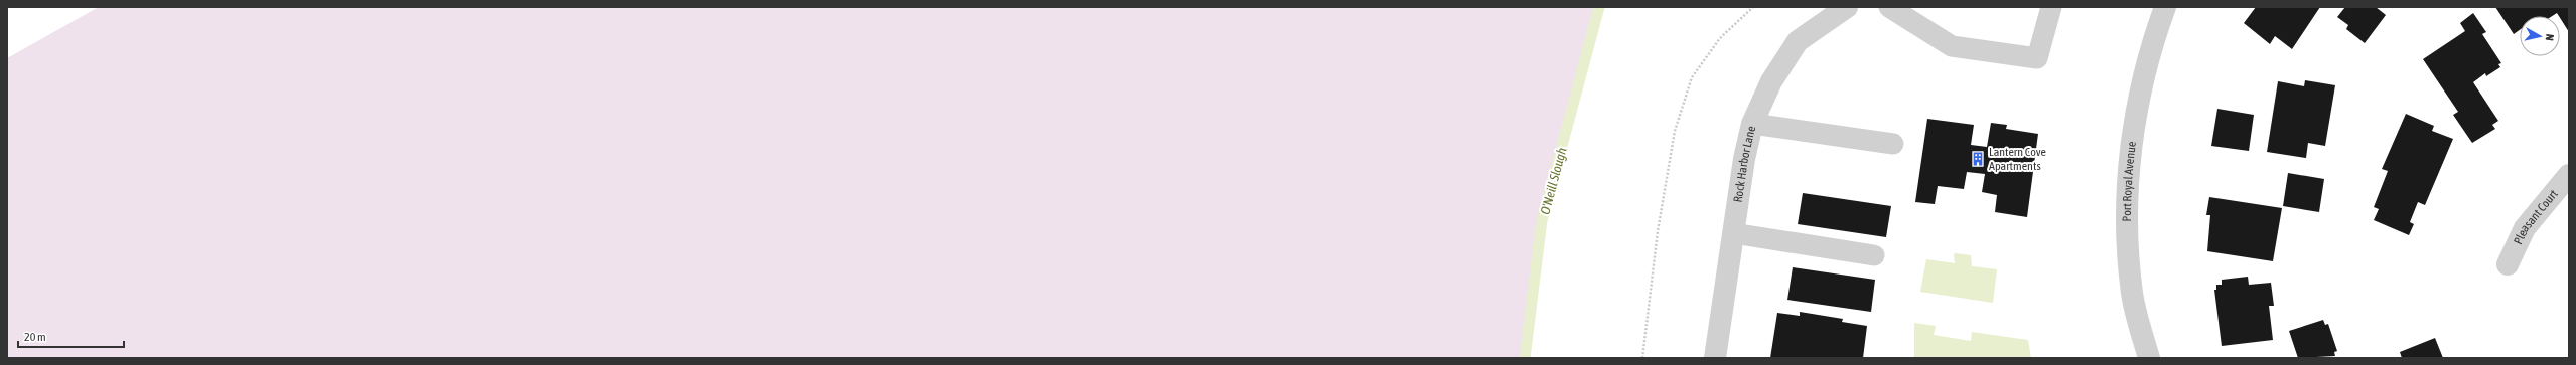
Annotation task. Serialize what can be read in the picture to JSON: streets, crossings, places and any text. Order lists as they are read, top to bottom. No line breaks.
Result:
{"streets":{"street":["Rock Harbor Lane","Port Royal Avenue","Pleasant Court"]},"water":["O'Neill Slough"],"places":{"building":["Lantern Cove Apartments"]},"scale_bar":"20 m","north":"right"}
